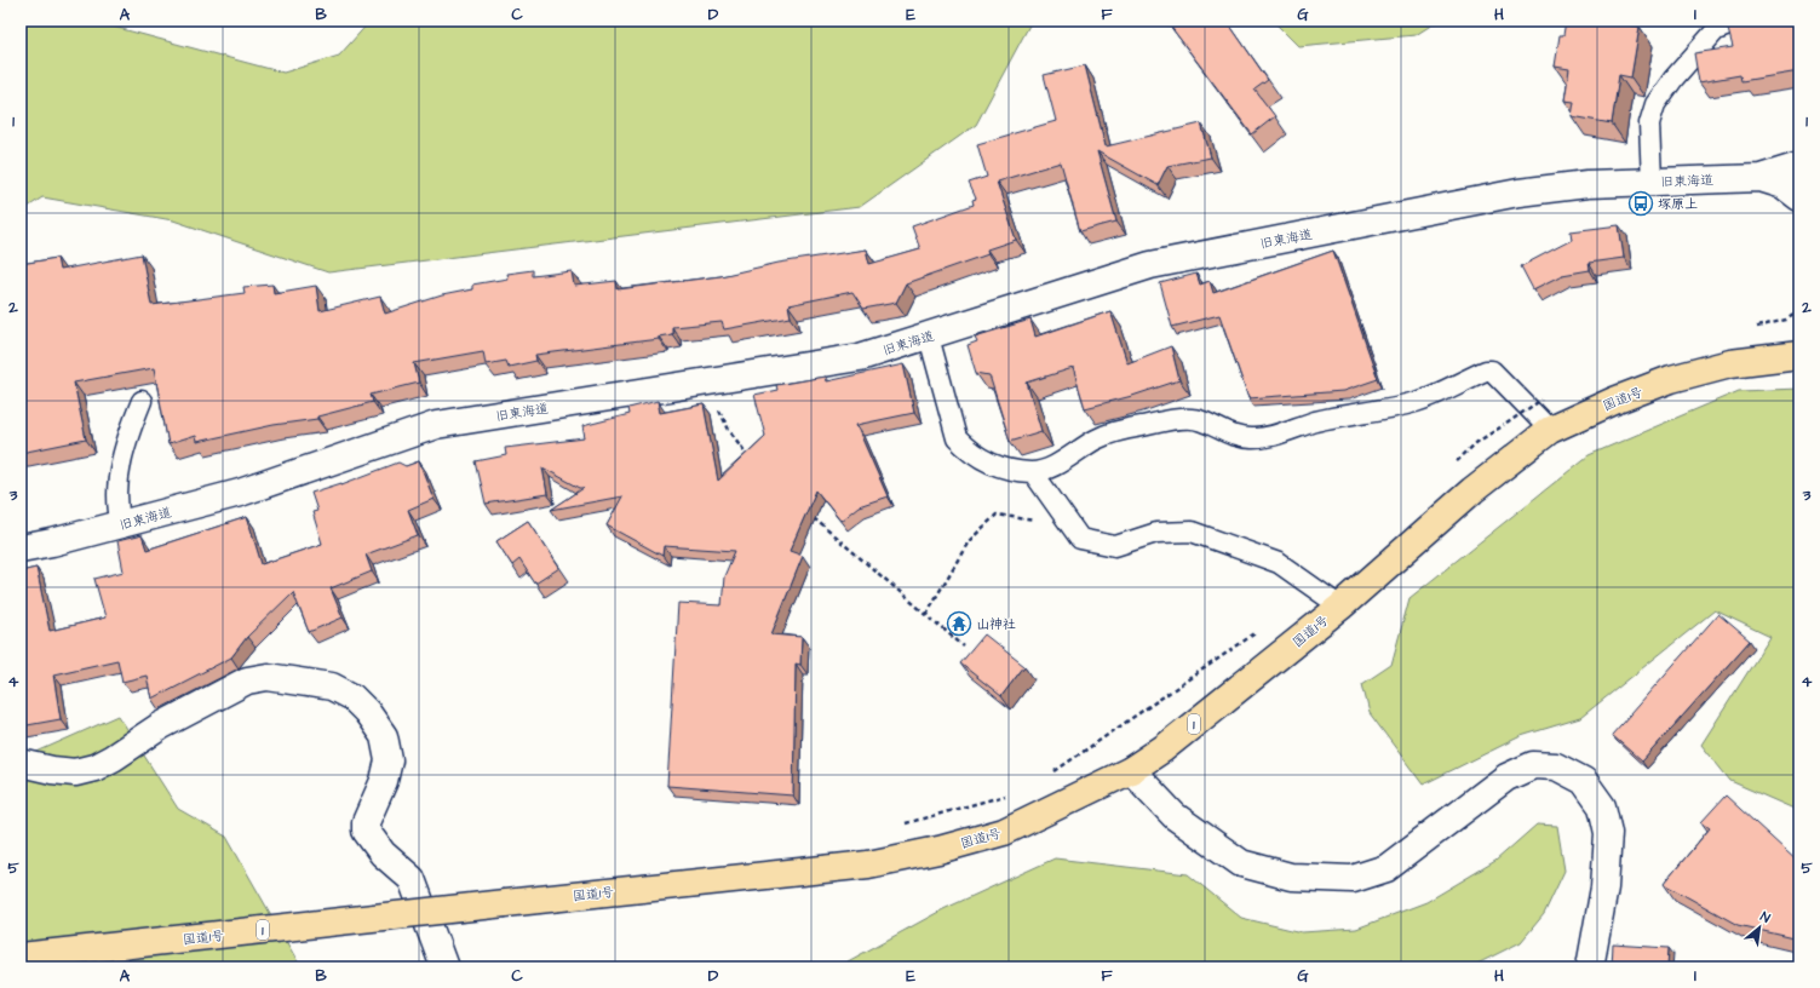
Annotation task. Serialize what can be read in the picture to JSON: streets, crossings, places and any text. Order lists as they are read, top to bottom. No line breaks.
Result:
{"streets":{"highway":["国道1号","1"],"street":["旧東海道"]},"places":{"bus stop":["塚原上"],"temple":["山神社"]},"north":"top right","grid":{"columns":["A","B","C","D","E","F","G","H","I"],"rows":["1","2","3","4","5"]}}
